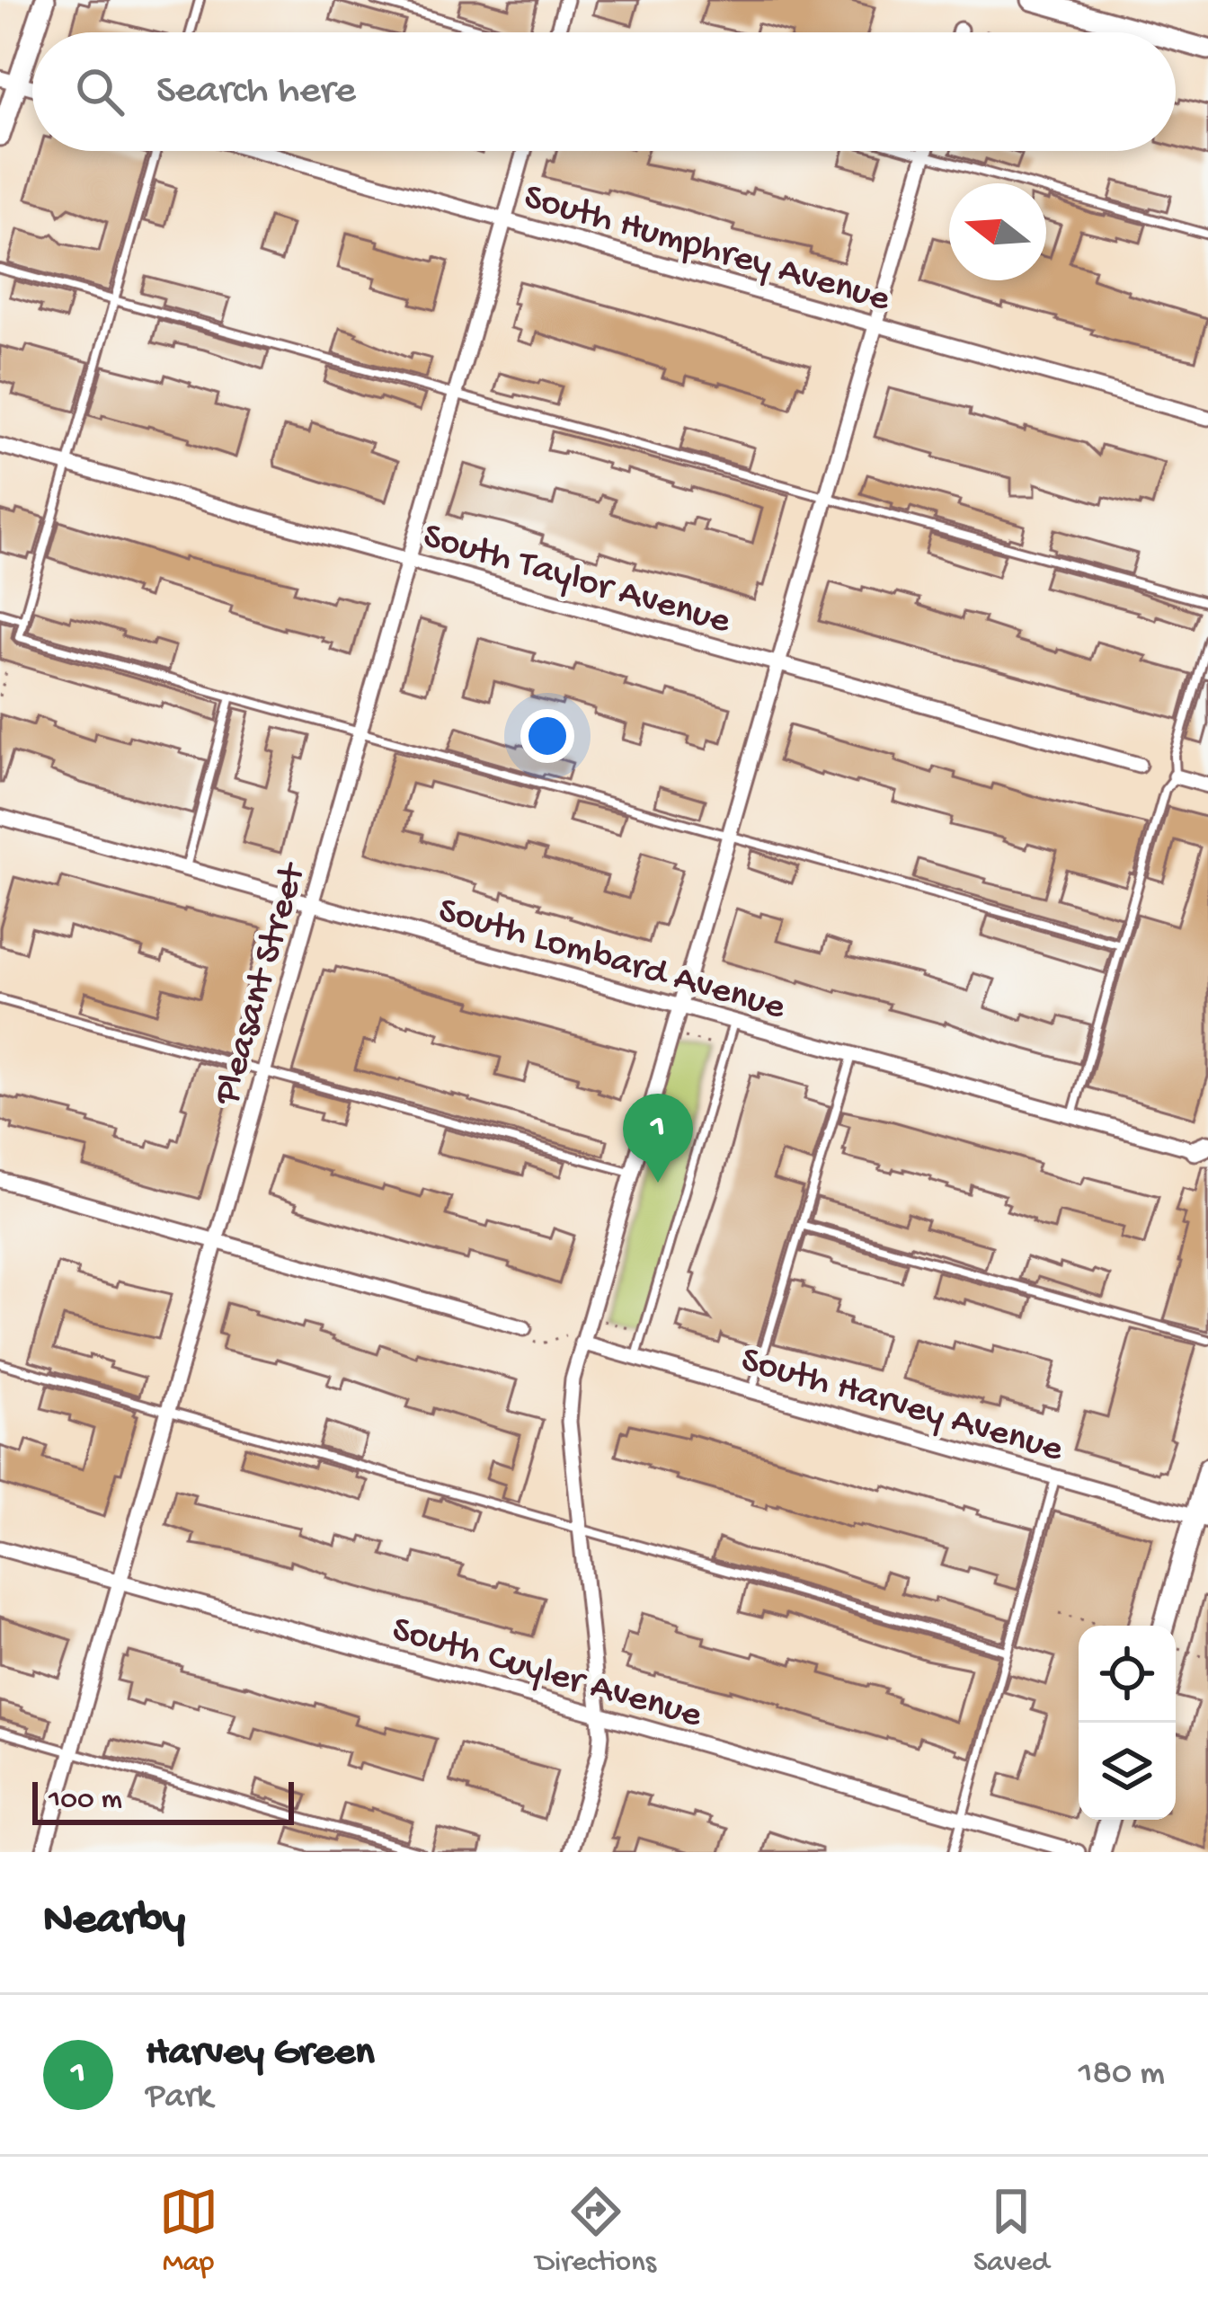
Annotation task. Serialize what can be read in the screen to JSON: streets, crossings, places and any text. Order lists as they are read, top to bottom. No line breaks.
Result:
{"streets":{"street":["South Humphrey Avenue","South Taylor Avenue","South Lombard Avenue","Pleasant Street","South Harvey Avenue","South Cuyler Avenue"]},"crossings":[["South Humphrey Avenue","Pleasant Street"],["South Taylor Avenue","Pleasant Street"],["South Lombard Avenue","Pleasant Street"],["Pleasant Street","South Cuyler Avenue"]],"scale_bar":"100 m","north":"left","page":{"search":"Search here","pins":"1","scale":"100 m","heading":"Nearby","list":[{"mark":"1","name":"Harvey Green","note":"Park","value":"180 m"}],"nav":["Map","Directions","Saved"]}}
